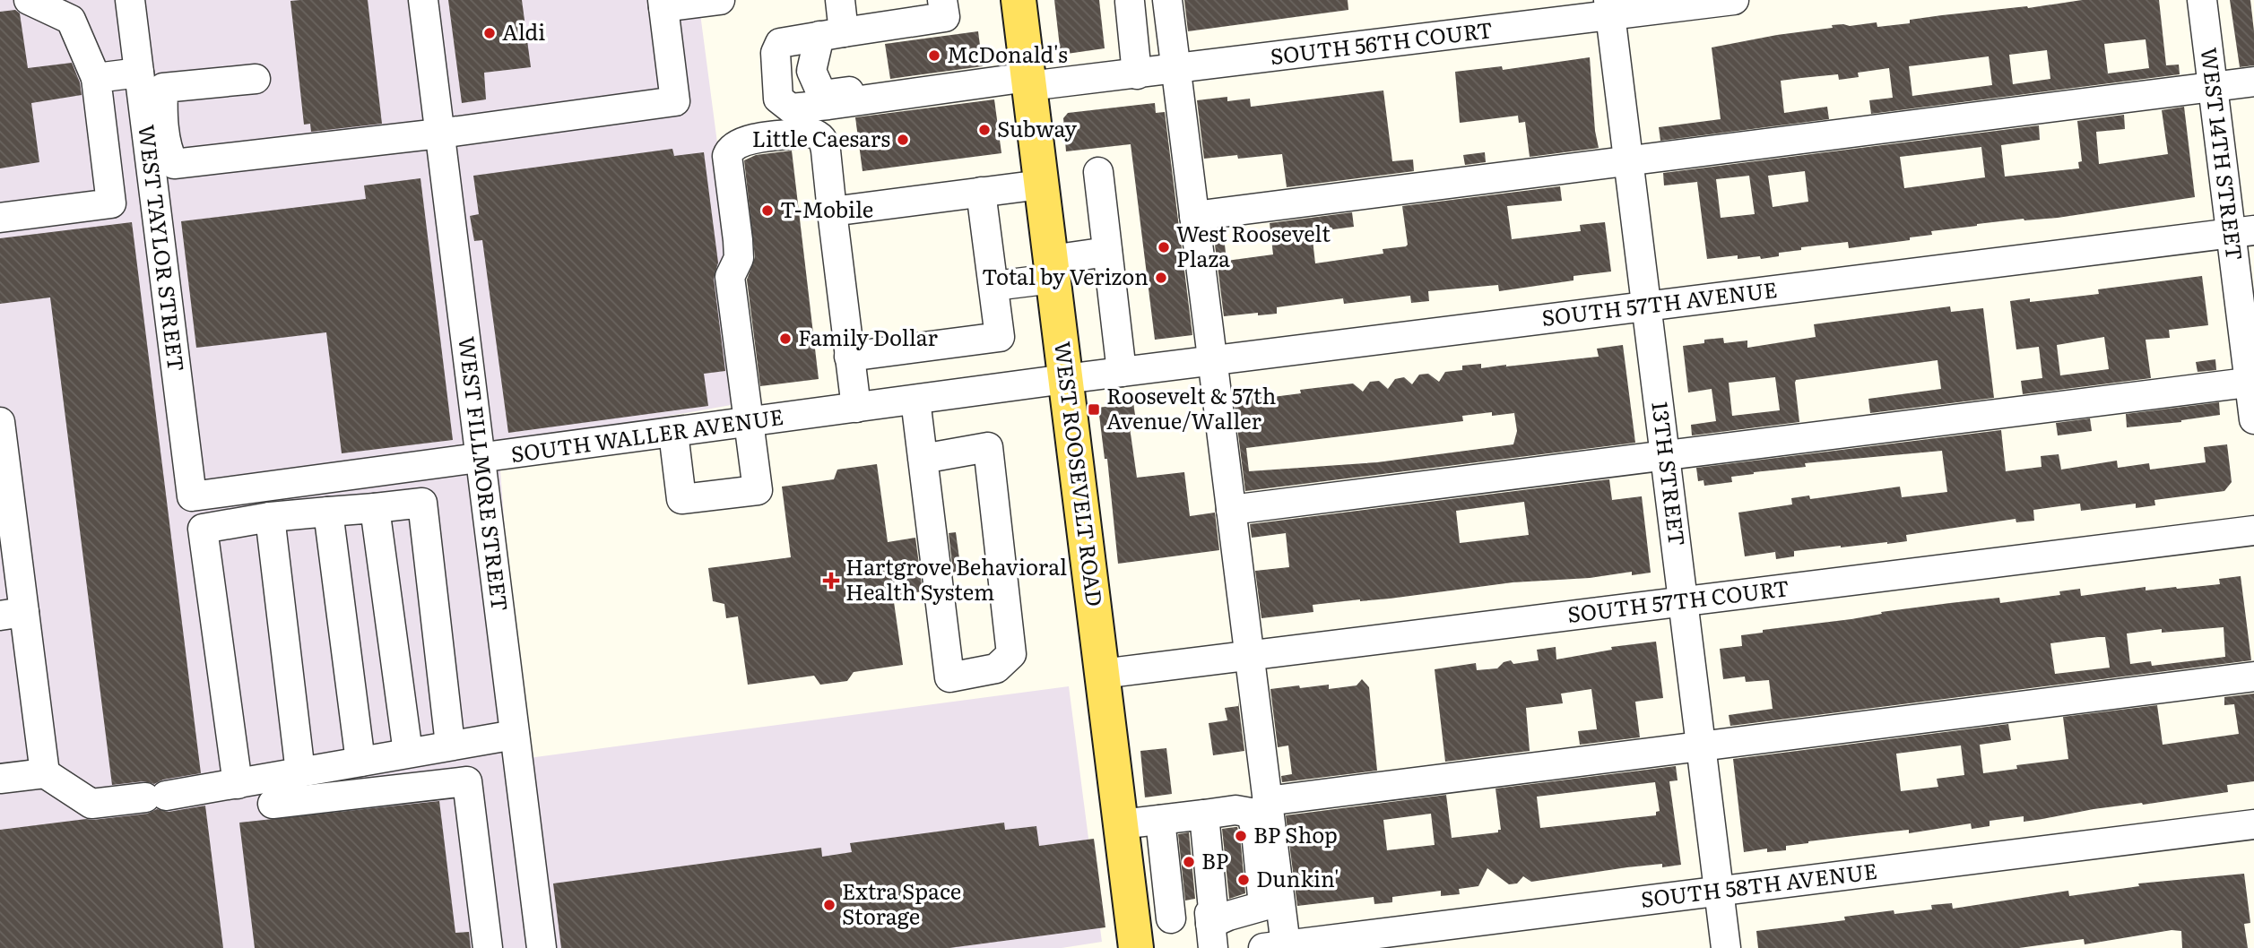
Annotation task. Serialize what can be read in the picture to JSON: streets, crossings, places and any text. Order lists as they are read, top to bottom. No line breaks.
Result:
{"streets":{"main road":["WEST ROOSEVELT ROAD"],"street":["SOUTH 56TH COURT","WEST 14TH STREET","WEST TAYLOR STREET","SOUTH 57TH AVENUE","SOUTH WALLER AVENUE","WEST FILLMORE STREET","13TH STREET","SOUTH 57TH COURT","SOUTH 58TH AVENUE"]},"crossings":[["SOUTH 56TH COURT","WEST ROOSEVELT ROAD"],["SOUTH 56TH COURT","13TH STREET"],["WEST 14TH STREET","SOUTH 57TH AVENUE"],["WEST TAYLOR STREET","SOUTH WALLER AVENUE"],["SOUTH 57TH AVENUE","SOUTH WALLER AVENUE"],["SOUTH 57TH AVENUE","WEST ROOSEVELT ROAD"],["SOUTH 57TH AVENUE","13TH STREET"],["SOUTH WALLER AVENUE","WEST FILLMORE STREET"],["SOUTH WALLER AVENUE","WEST ROOSEVELT ROAD"],["WEST ROOSEVELT ROAD","SOUTH 57TH COURT"],["13TH STREET","SOUTH 57TH COURT"],["13TH STREET","SOUTH 58TH AVENUE"]],"places":{"other":["Aldi","McDonald's","Subway","Little Caesars","T-Mobile","West Roosevelt Plaza","Total by Verizon","Family Dollar","BP Shop","BP","Dunkin'","Extra Space Storage"],"transit":["Roosevelt & 57th Avenue/Waller"],"health":["Hartgrove Behavioral Health System"]}}
